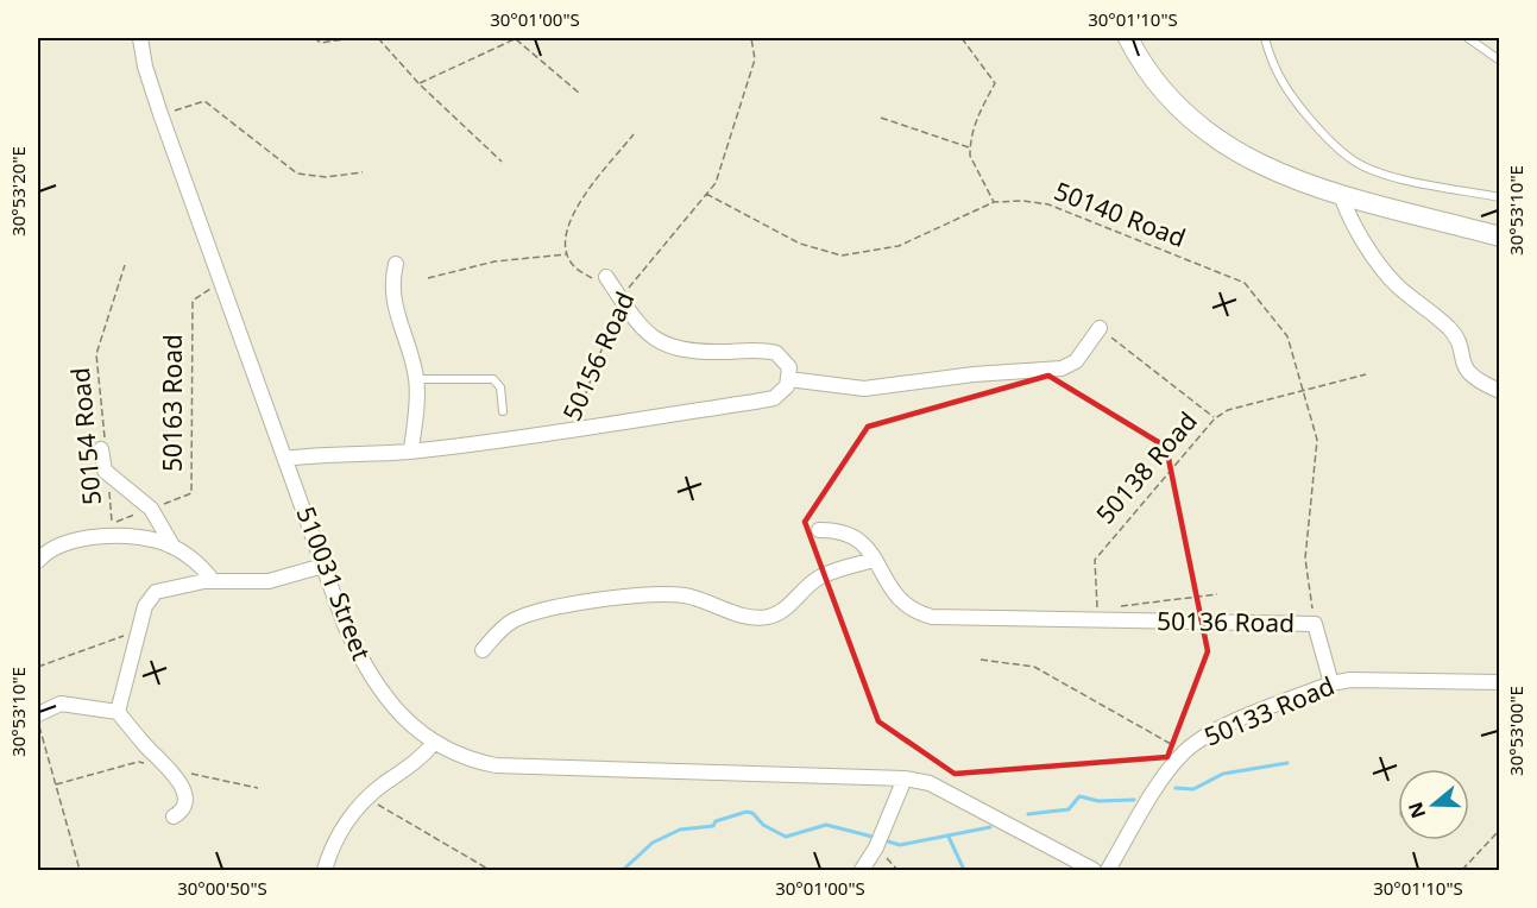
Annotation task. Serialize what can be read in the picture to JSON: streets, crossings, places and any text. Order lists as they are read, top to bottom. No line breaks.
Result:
{"streets":{"street":["50156 Road","510031 Street","50136 Road","50133 Road"],"path":["50140 Road","50163 Road","50154 Road","50138 Road"]},"crossings":[["50140 Road","50156 Road"],["50140 Road","50138 Road"],["50140 Road","50136 Road"],["50156 Road","510031 Street"],["50163 Road","50154 Road"],["50163 Road","510031 Street"],["50138 Road","50136 Road"],["50136 Road","50133 Road"]],"north":"left","coordinates":["30°01'00\"S","30°01'10\"S","30°53'20\"E","30°53'10\"E","30°53'00\"E","30°00'50\"S"]}
